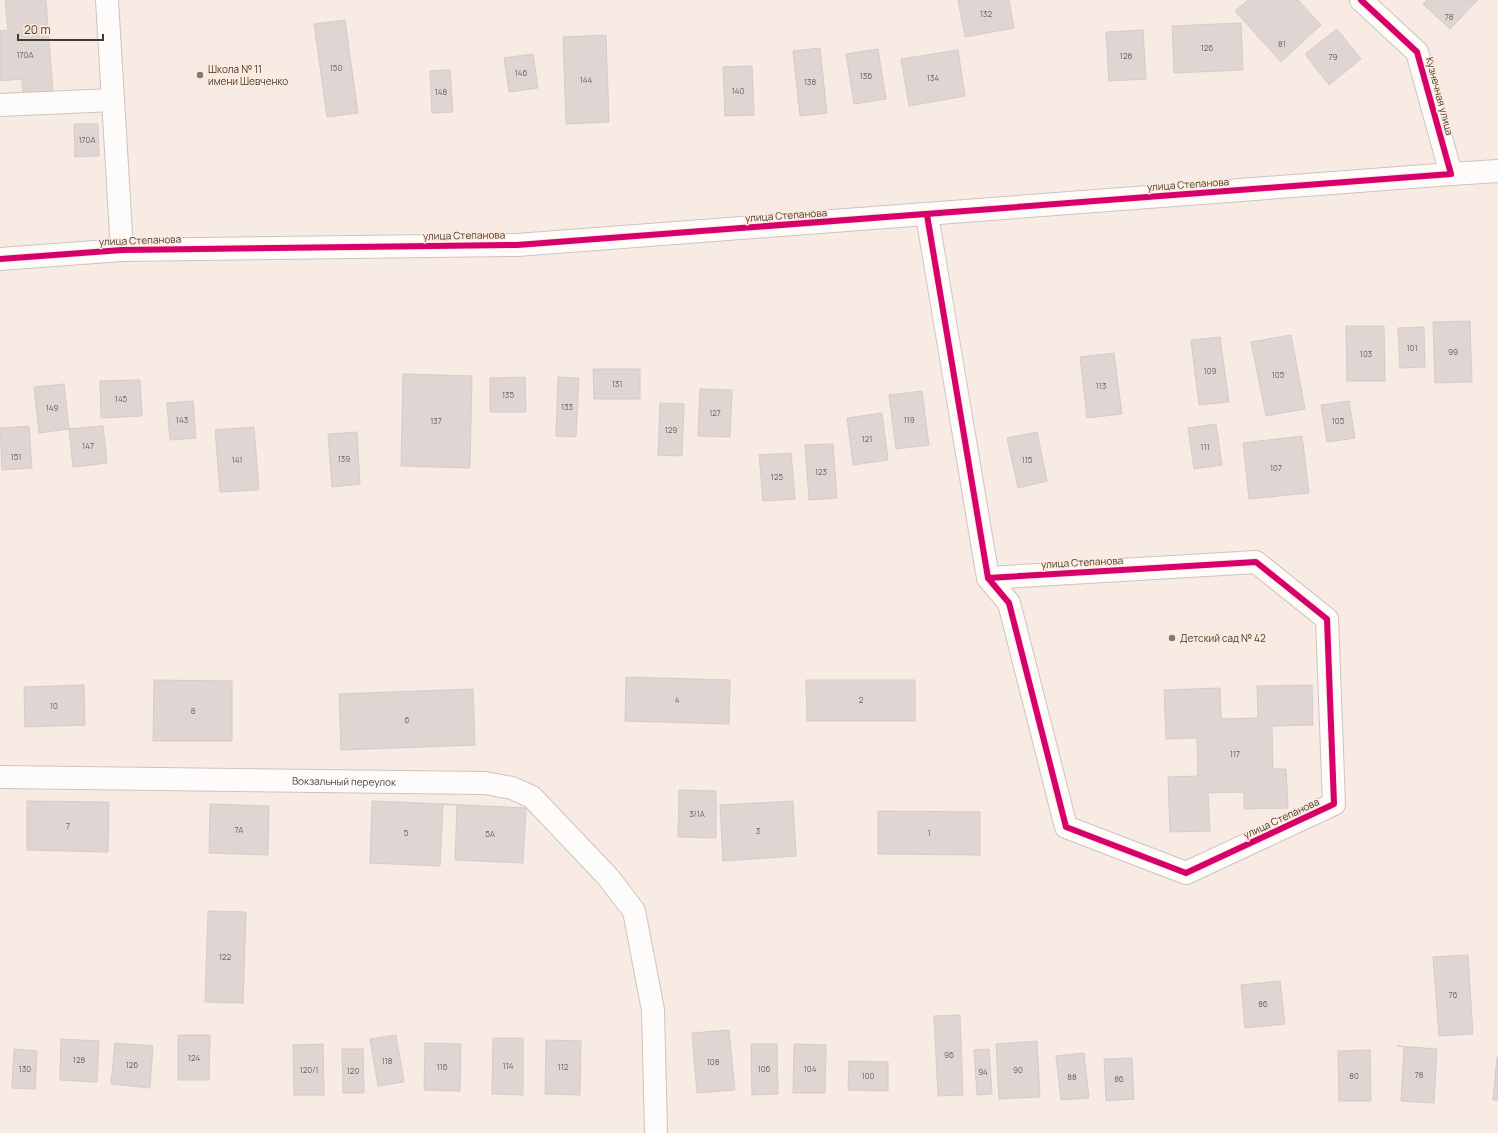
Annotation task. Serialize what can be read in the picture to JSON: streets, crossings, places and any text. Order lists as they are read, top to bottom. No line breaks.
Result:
{"streets":{"street":["Кузнечная улица","улица Степанова","Вокзальный переулок"]},"crossings":[["Кузнечная улица","улица Степанова"]],"places":["Школа № 11 имени Шевченко","Детский сад № 42"],"house_numbers":["132","78","81","126","170А","128","79","150","146","136","134","144","138","140","148","170А","101","99","103","109","105","131","113","135","145","133","149","127","143","119","137","105","129","121","147","111","151","139","141","115","107","123","125","4","2","10","8","6","117","3/1А","7","7А","3","5","1","5А","122","76","86","96","124","128","118","108","126","114","116","112","130","106","104","120/1","90","120","94","78","100","80","88","86"],"scale_bar":"20 m"}
